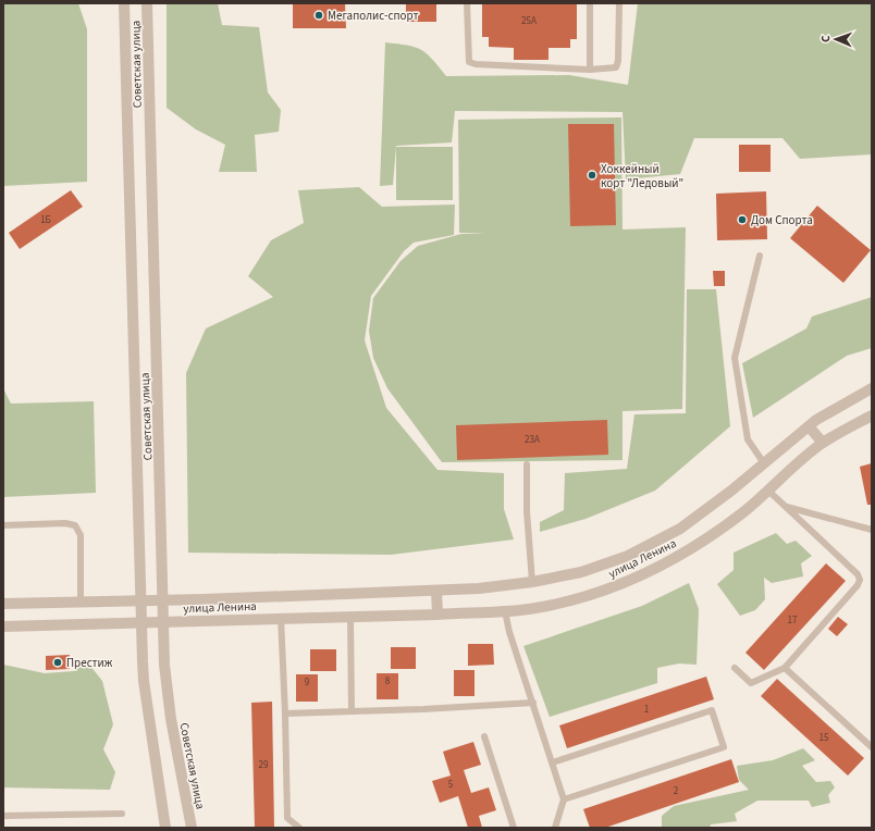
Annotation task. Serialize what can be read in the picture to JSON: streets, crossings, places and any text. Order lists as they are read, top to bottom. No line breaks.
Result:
{"streets":{"street":["Советская улица","улица Ленина"]},"crossings":[["Советская улица","улица Ленина"]],"places":["Мегаполис-спорт","Хоккейный корт \"Ледовый\"","Дом Спорта","Престиж"],"house_numbers":["25А","1Б","23А","17","8","9","1","15","29","5","2"],"north":"left"}
